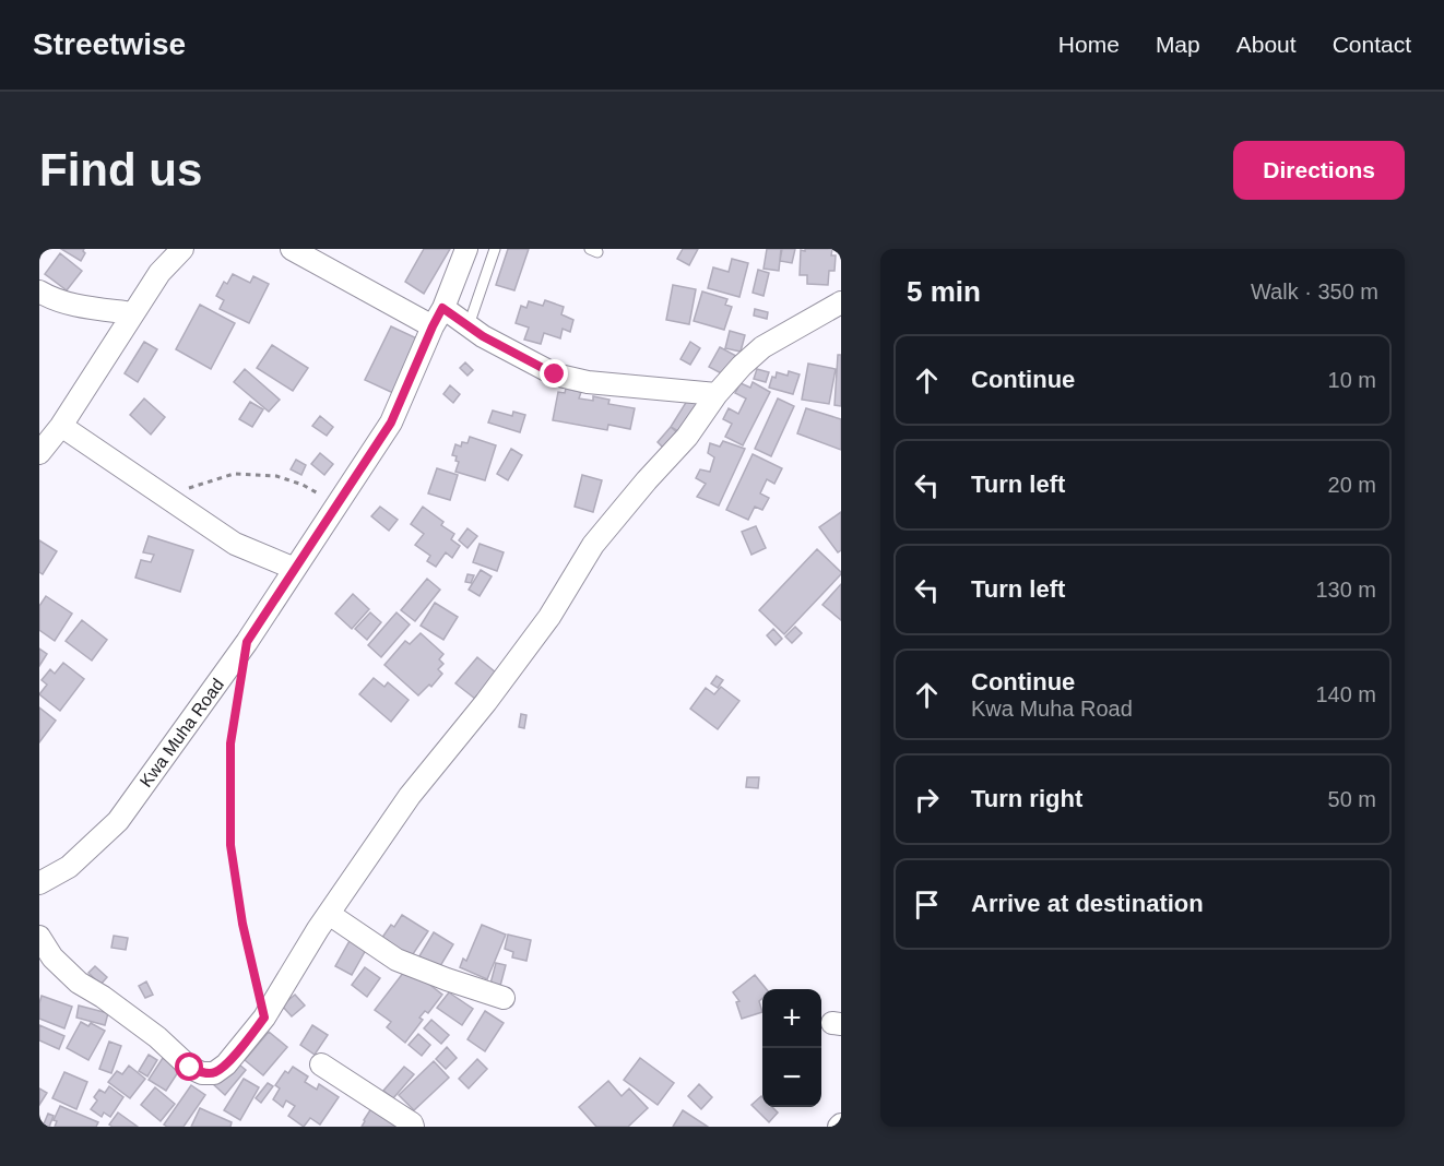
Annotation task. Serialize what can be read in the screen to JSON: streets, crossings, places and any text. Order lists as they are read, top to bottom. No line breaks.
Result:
{"streets":{"street":["Kwa Muha Road"]},"page":{"header":"Streetwise","nav":["Home","Map","About","Contact"],"buttons":"Directions","title":"Find us","heading":["5 min","Walk · 350 m"],"list":[["Continue","10 m"],["Turn left","20 m"],["Turn left","130 m"],["Continue","Kwa Muha Road","140 m"],["Turn right","50 m"],"Arrive at destination"],"map_buttons":["+","−"]}}
